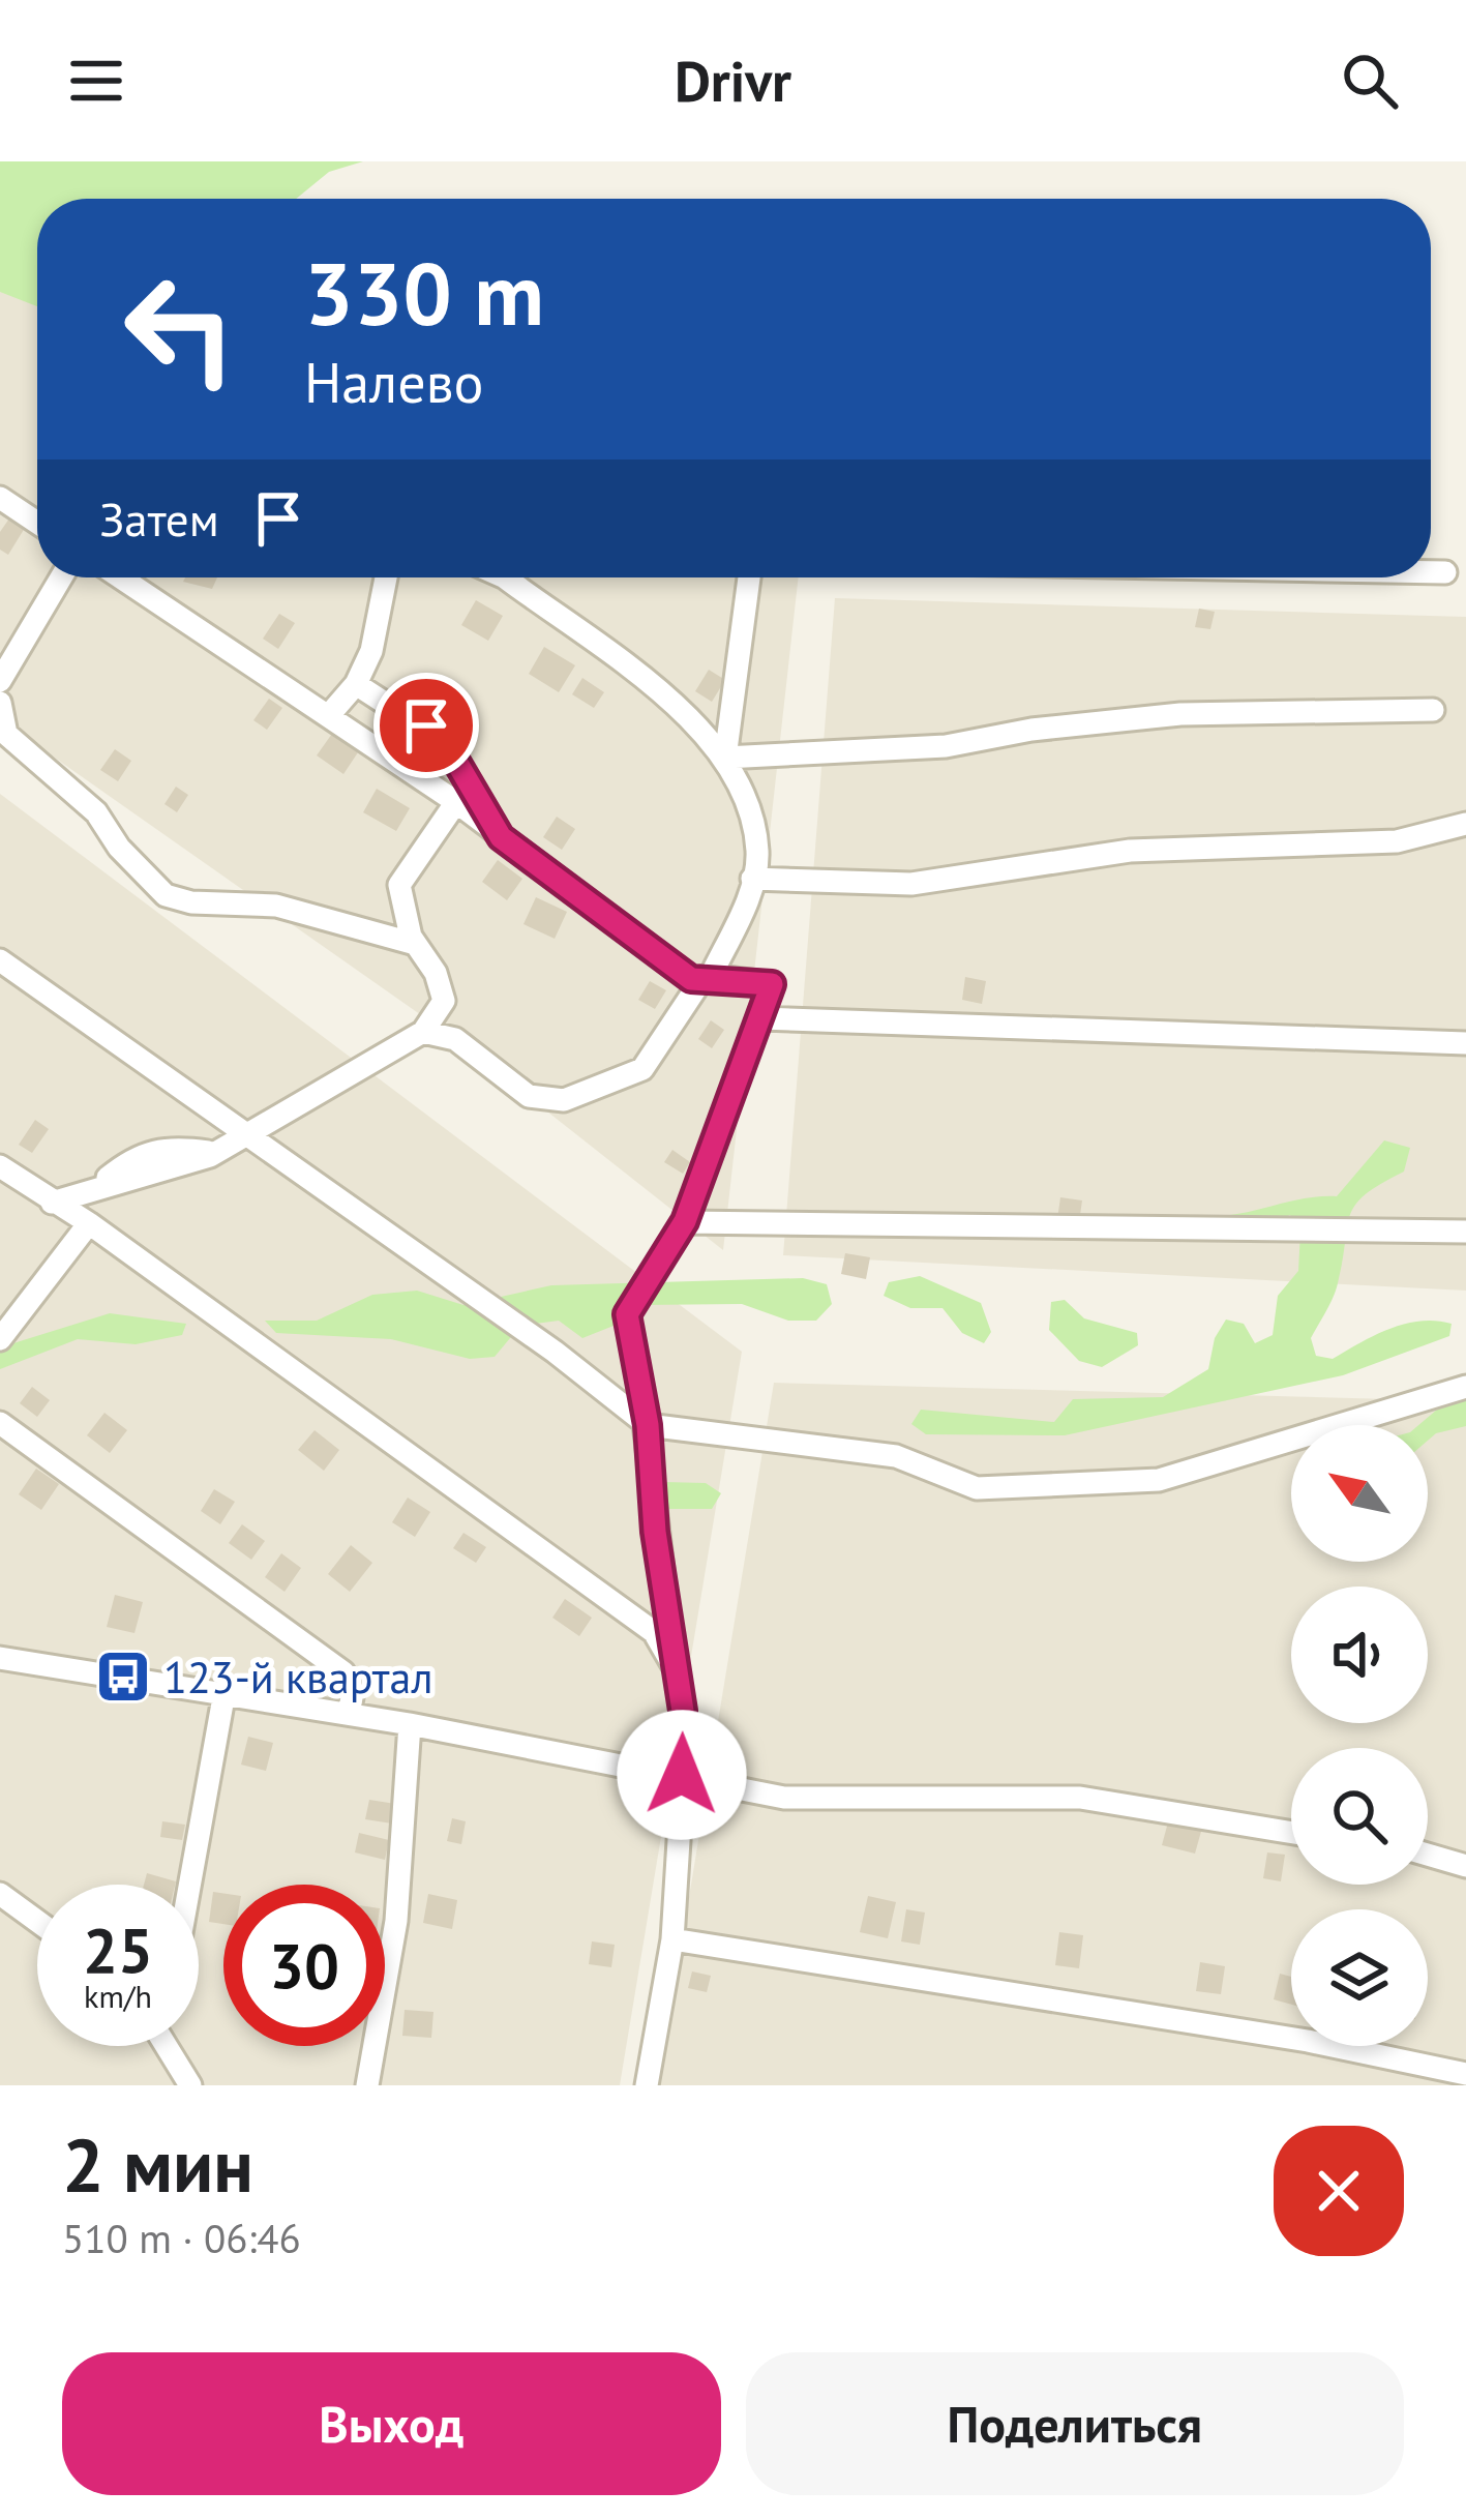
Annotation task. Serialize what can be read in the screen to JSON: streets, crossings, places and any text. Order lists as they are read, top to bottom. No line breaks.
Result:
{"places":{"bus stop":["123-й квартал"]},"north":"top left","page":{"header":"Drivr","turn":["330 m","Налево"],"then":"Затем","speed":"25 km/h","limit":"30","heading":["2 мин","510 m · 06:46"],"buttons":["Выход","Поделиться"]}}
